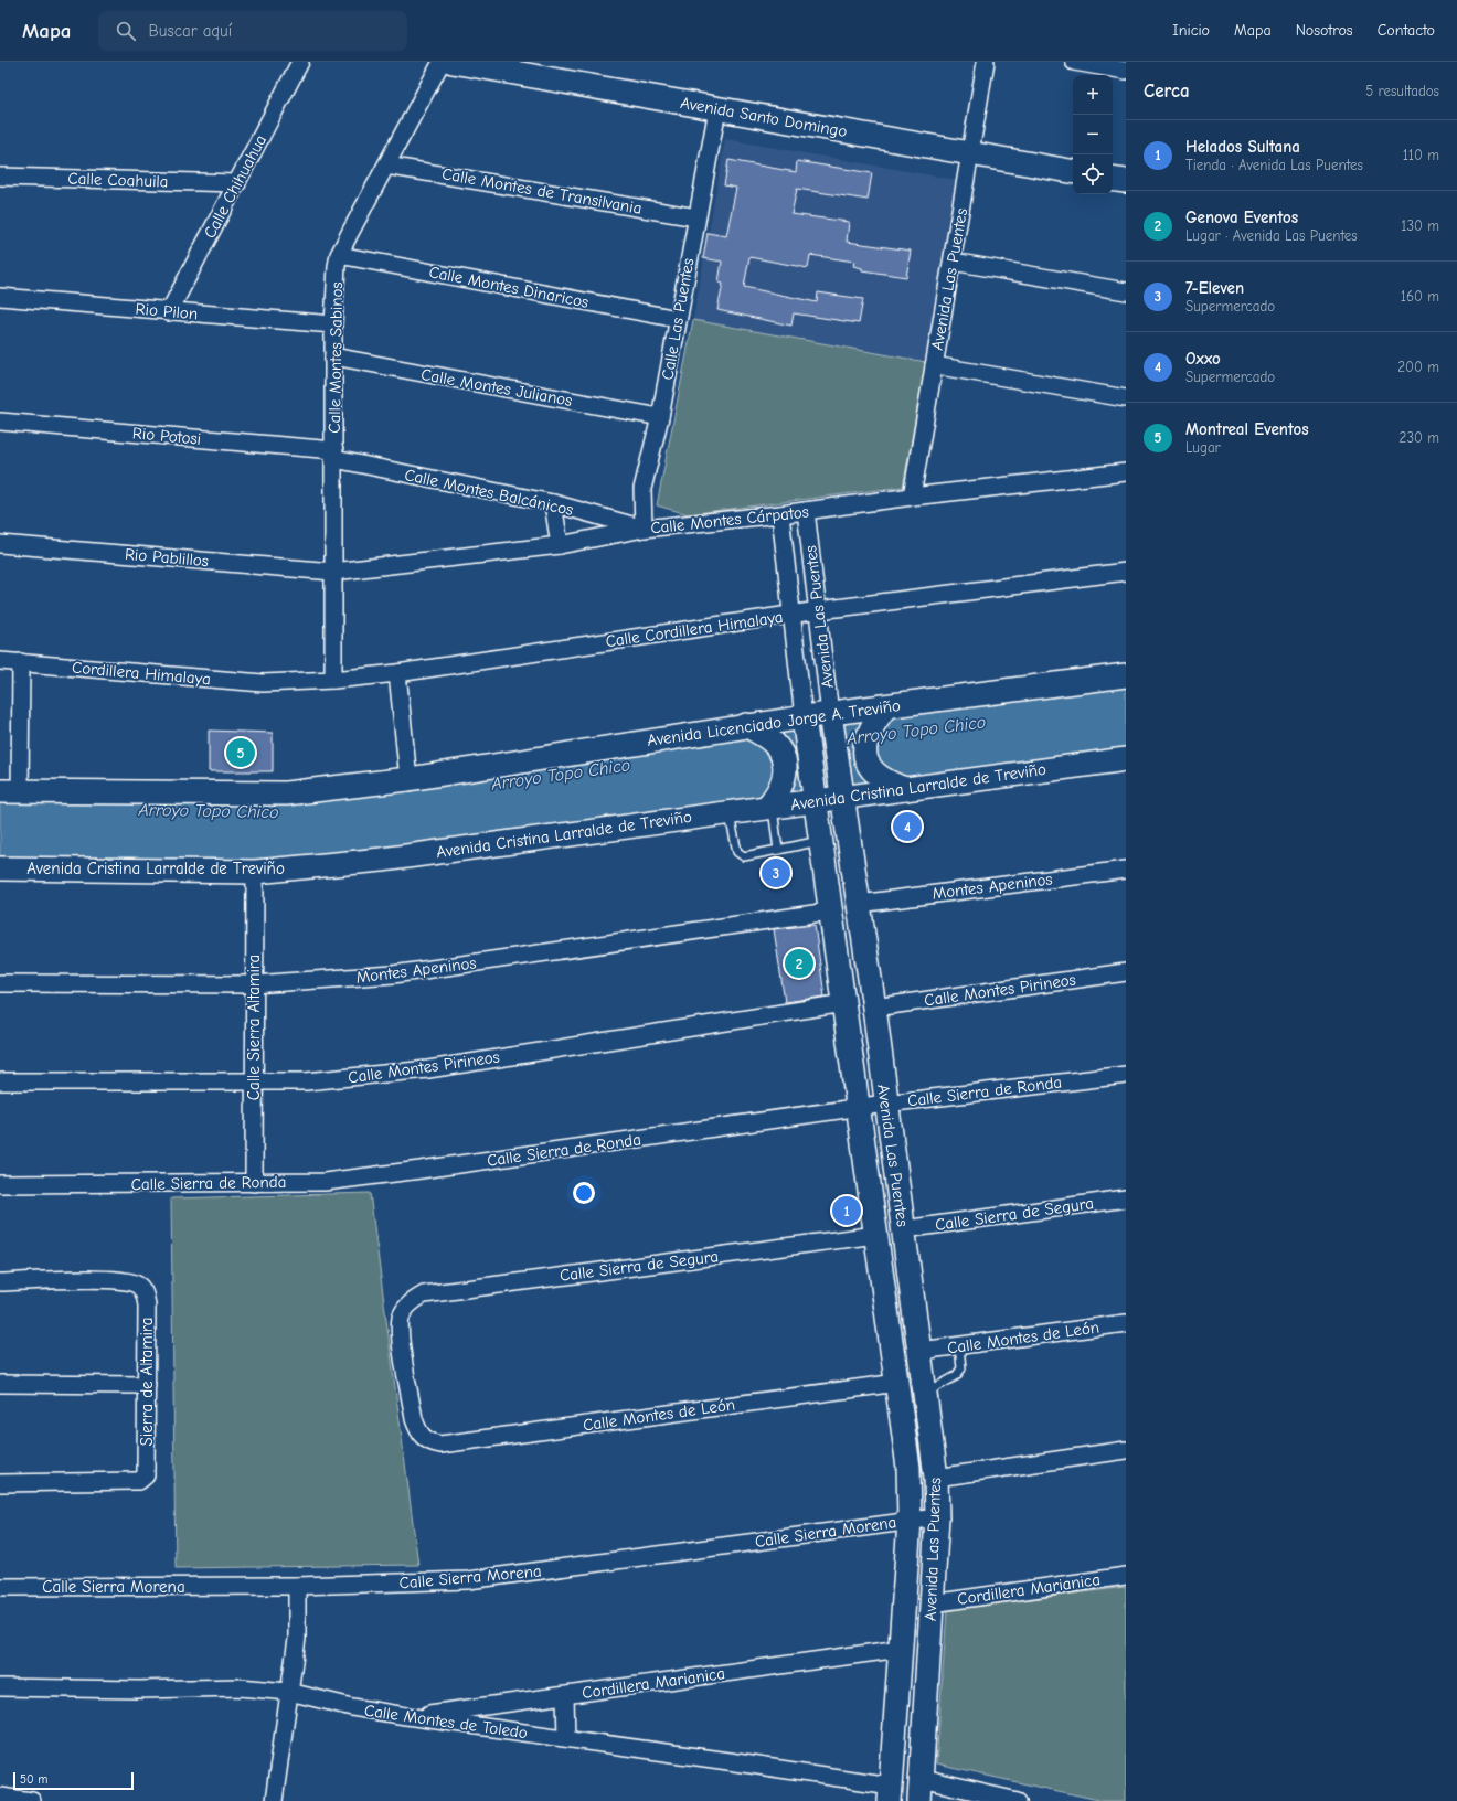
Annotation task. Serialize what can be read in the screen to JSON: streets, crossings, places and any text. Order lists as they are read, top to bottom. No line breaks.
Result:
{"streets":{"main road":["Avenida Santo Domingo","Avenida Las Puentes","Avenida Licenciado Jorge A. Treviño","Avenida Cristina Larralde de Treviño"],"street":["Calle Coahuila","Calle Chihuahua","Calle Montes de Transilvania","Calle Montes Dinaricos","Rio Pilon","Calle Las Puentes","Calle Montes Sabinos","Calle Montes Julianos","Rio Potosi","Calle Montes Balcánicos","Calle Montes Cárpatos","Rio Pablillos","Calle Cordillera Himalaya","Cordillera Himalaya","Montes Apeninos","Calle Montes Pirineos","Calle Sierra Altamira","Calle Sierra de Ronda","Calle Sierra de Segura","Calle Montes de León","Sierra de Altamira","Calle Sierra Morena","Cordillera Marianica","Calle Montes de Toledo"]},"crossings":[["Avenida Santo Domingo","Avenida Las Puentes"],["Avenida Santo Domingo","Calle Las Puentes"],["Calle Coahuila","Calle Chihuahua"],["Calle Chihuahua","Rio Pilon"],["Calle Montes de Transilvania","Calle Las Puentes"],["Calle Montes de Transilvania","Calle Montes Sabinos"],["Avenida Las Puentes","Calle Montes Cárpatos"],["Avenida Las Puentes","Calle Cordillera Himalaya"],["Avenida Las Puentes","Avenida Licenciado Jorge A. Treviño"],["Avenida Las Puentes","Avenida Cristina Larralde de Treviño"],["Avenida Las Puentes","Montes Apeninos"],["Avenida Las Puentes","Calle Montes Pirineos"],["Avenida Las Puentes","Calle Sierra de Ronda"],["Avenida Las Puentes","Calle Sierra de Segura"],["Avenida Las Puentes","Calle Montes de León"],["Avenida Las Puentes","Calle Sierra Morena"],["Avenida Las Puentes","Cordillera Marianica"],["Avenida Las Puentes","Calle Montes de Toledo"],["Calle Montes Dinaricos","Calle Las Puentes"],["Calle Montes Dinaricos","Calle Montes Sabinos"],["Rio Pilon","Calle Montes Sabinos"],["Calle Las Puentes","Calle Montes Julianos"],["Calle Las Puentes","Calle Montes Balcánicos"],["Calle Las Puentes","Calle Montes Cárpatos"],["Calle Montes Sabinos","Calle Montes Julianos"],["Calle Montes Sabinos","Rio Potosi"],["Calle Montes Sabinos","Calle Montes Balcánicos"],["Calle Montes Sabinos","Calle Montes Cárpatos"],["Calle Montes Sabinos","Rio Pablillos"],["Calle Montes Sabinos","Calle Cordillera Himalaya"],["Rio Potosi","Calle Montes Balcánicos"],["Calle Montes Balcánicos","Calle Montes Cárpatos"],["Calle Montes Cárpatos","Rio Pablillos"],["Calle Cordillera Himalaya","Cordillera Himalaya"],["Avenida Cristina Larralde de Treviño","Calle Sierra Altamira"],["Montes Apeninos","Calle Sierra Altamira"],["Calle Montes Pirineos","Calle Sierra Altamira"],["Calle Sierra Altamira","Calle Sierra de Ronda"],["Calle Sierra de Segura","Calle Montes de León"],["Cordillera Marianica","Calle Montes de Toledo"]],"water":["Arroyo Topo Chico"],"scale_bar":"50 m","page":{"header":"Mapa","search":"Buscar aquí","nav":["Inicio","Mapa","Nosotros","Contacto"],"heading":["Cerca","5 resultados"],"map_buttons":["+","−"],"list":[{"mark":"1","name":"Helados Sultana","note":"Tienda · Avenida Las Puentes","value":"110 m"},{"mark":"2","name":"Genova Eventos","note":"Lugar · Avenida Las Puentes","value":"130 m"},{"mark":"3","name":"7-Eleven","note":"Supermercado","value":"160 m"},{"mark":"4","name":"Oxxo","note":"Supermercado","value":"200 m"},{"mark":"5","name":"Montreal Eventos","note":"Lugar","value":"230 m"}],"pins":["5","4","3","2","1"],"scale":"50 m"}}
